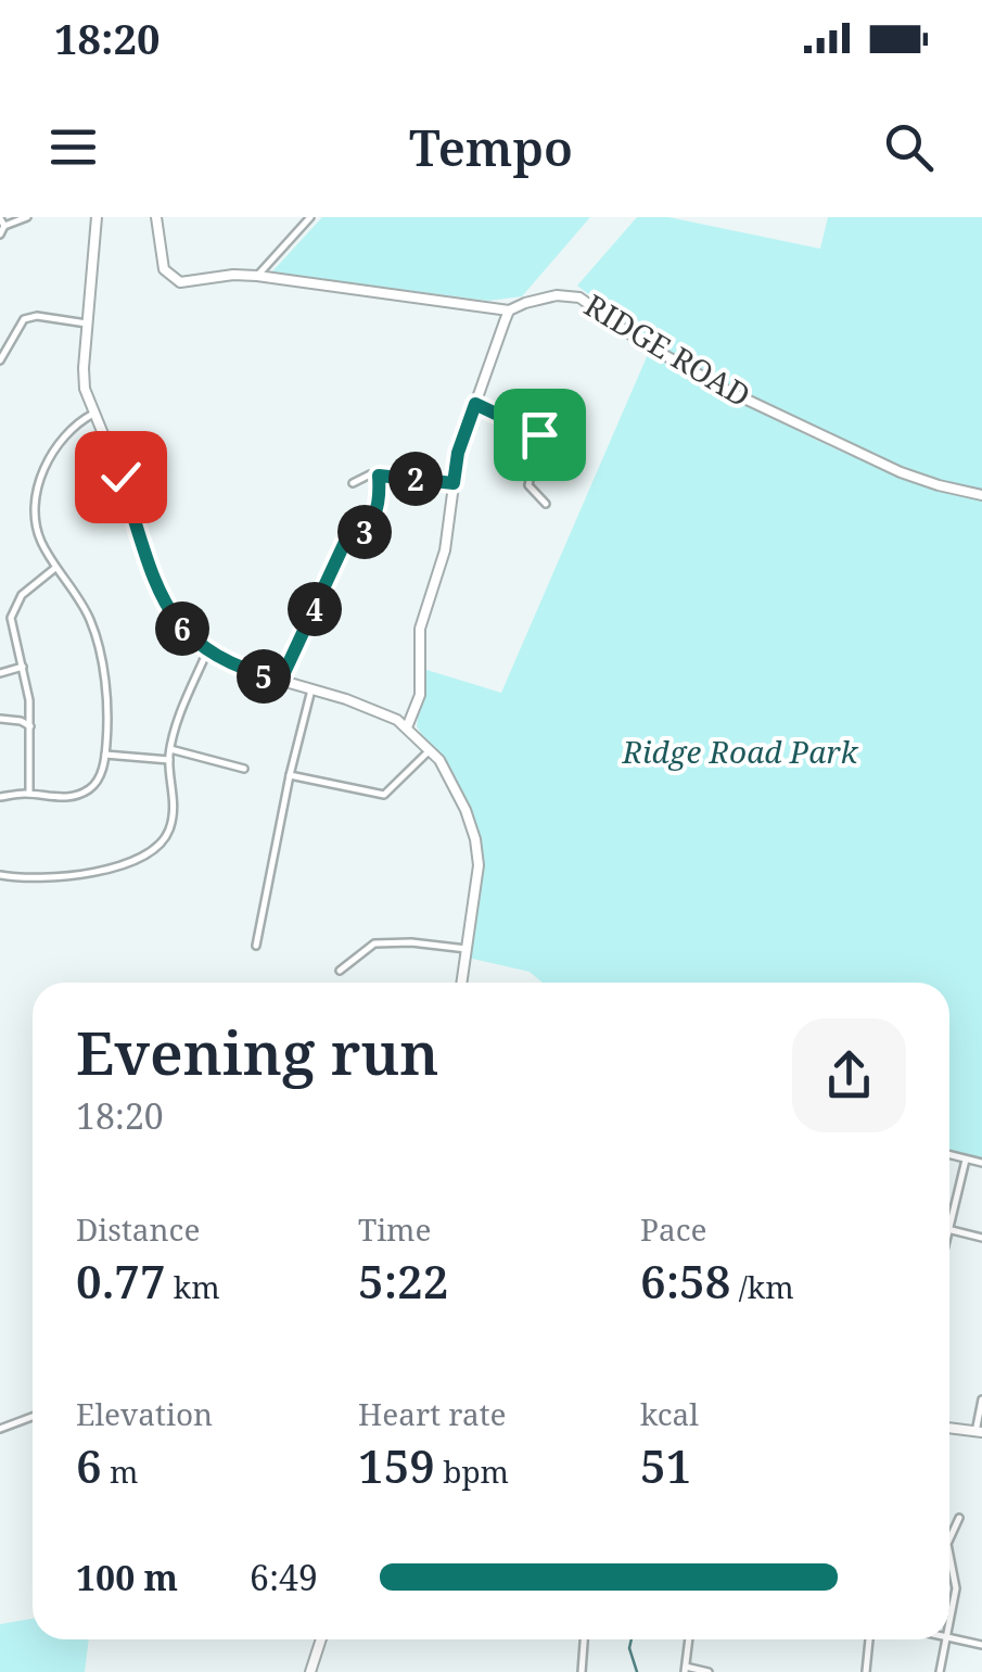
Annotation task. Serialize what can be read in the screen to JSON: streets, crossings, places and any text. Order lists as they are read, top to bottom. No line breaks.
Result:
{"streets":{"street":["RIDGE ROAD"]},"parks":["Ridge Road Park"],"page":{"status":"18:20","header":"Tempo","pins":["2","3","4","6","5"],"heading":["Evening run","18:20"],"stats":[["Distance","0.77 km"],["Time","5:22"],["Pace","6:58 /km"],["Elevation","6 m"],["Heart rate","159 bpm"],["kcal","51"]],"list":[{"name":"100 m","note":"6:49"}]}}
